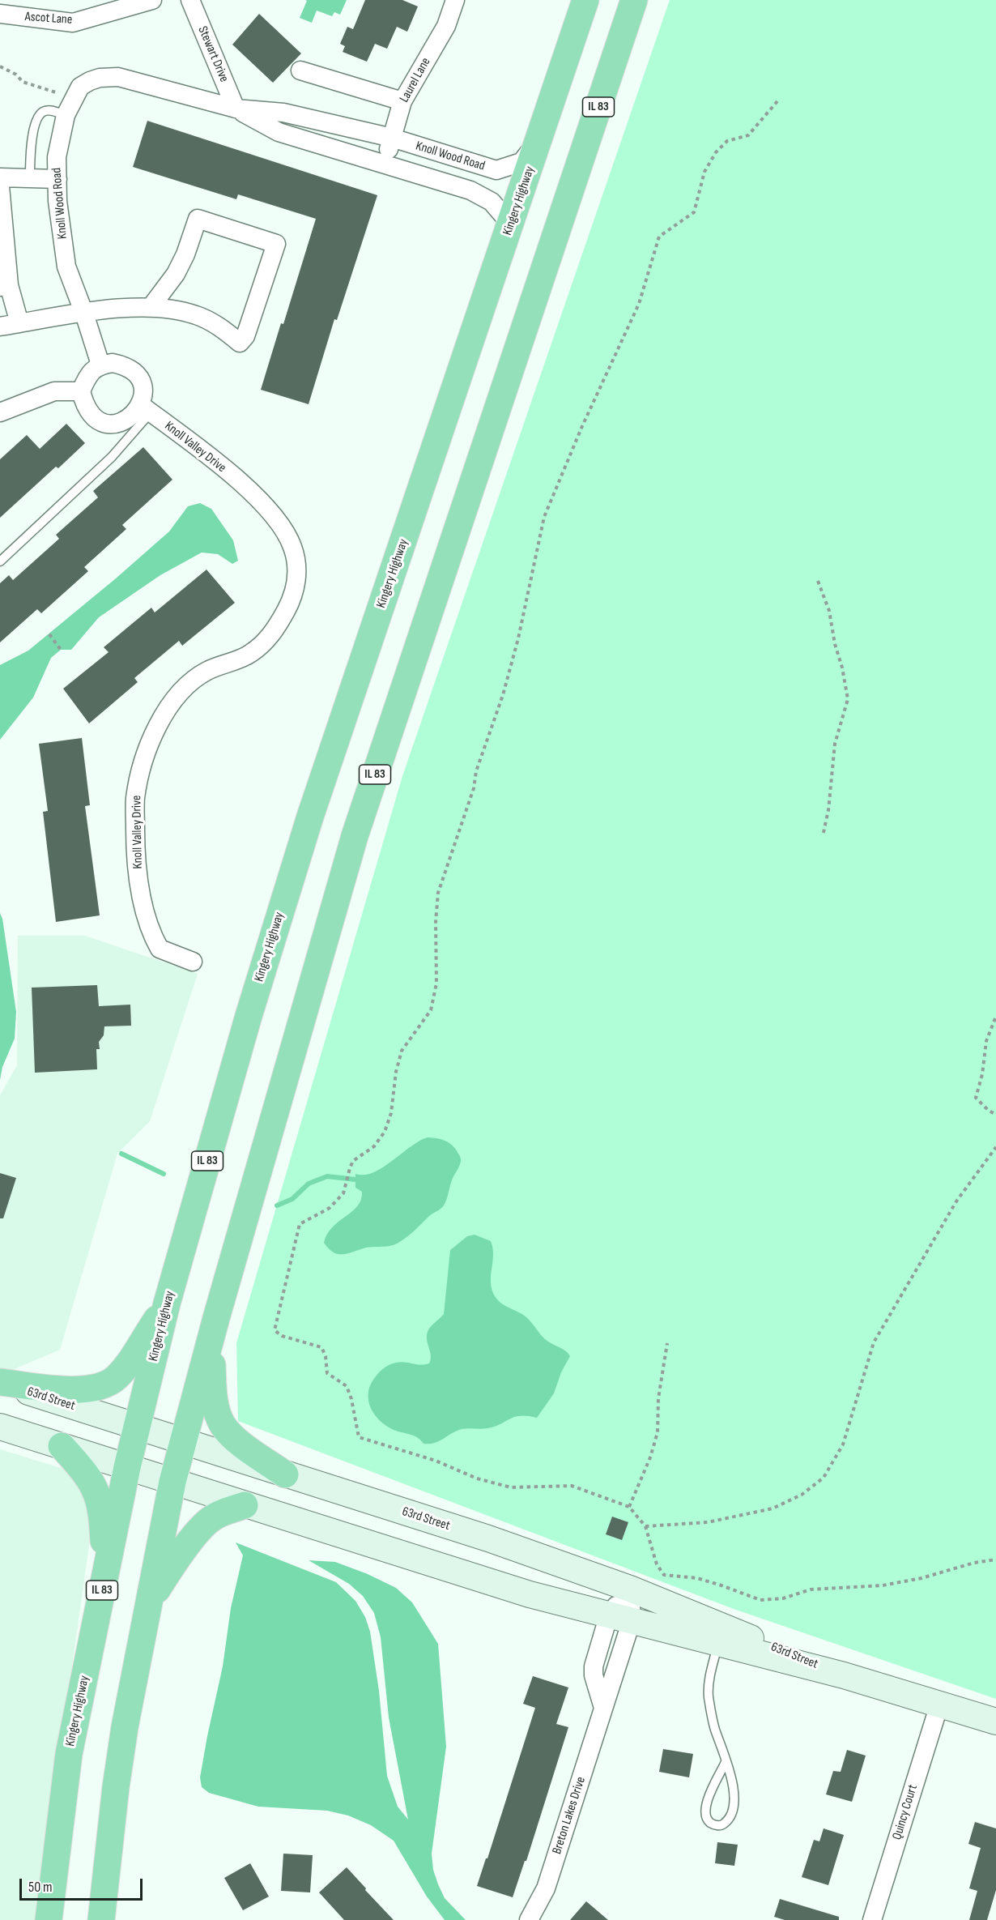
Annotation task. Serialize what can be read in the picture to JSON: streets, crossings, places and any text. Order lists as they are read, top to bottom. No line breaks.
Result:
{"streets":{"highway":["IL 83","Kingery Highway"],"street":["Ascot Lane","Stewart Drive","Laurel Lane","Knoll Wood Road","Knoll Valley Drive","63rd Street","Quincy Court","Breton Lakes Drive"]},"crossings":[["Stewart Drive","Knoll Wood Road"],["Laurel Lane","Knoll Wood Road"],["IL 83","63rd Street"],["Knoll Wood Road","Kingery Highway"],["Knoll Wood Road","Knoll Valley Drive"],["Kingery Highway","63rd Street"],["63rd Street","Quincy Court"],["63rd Street","Breton Lakes Drive"]],"scale_bar":"50 m"}
